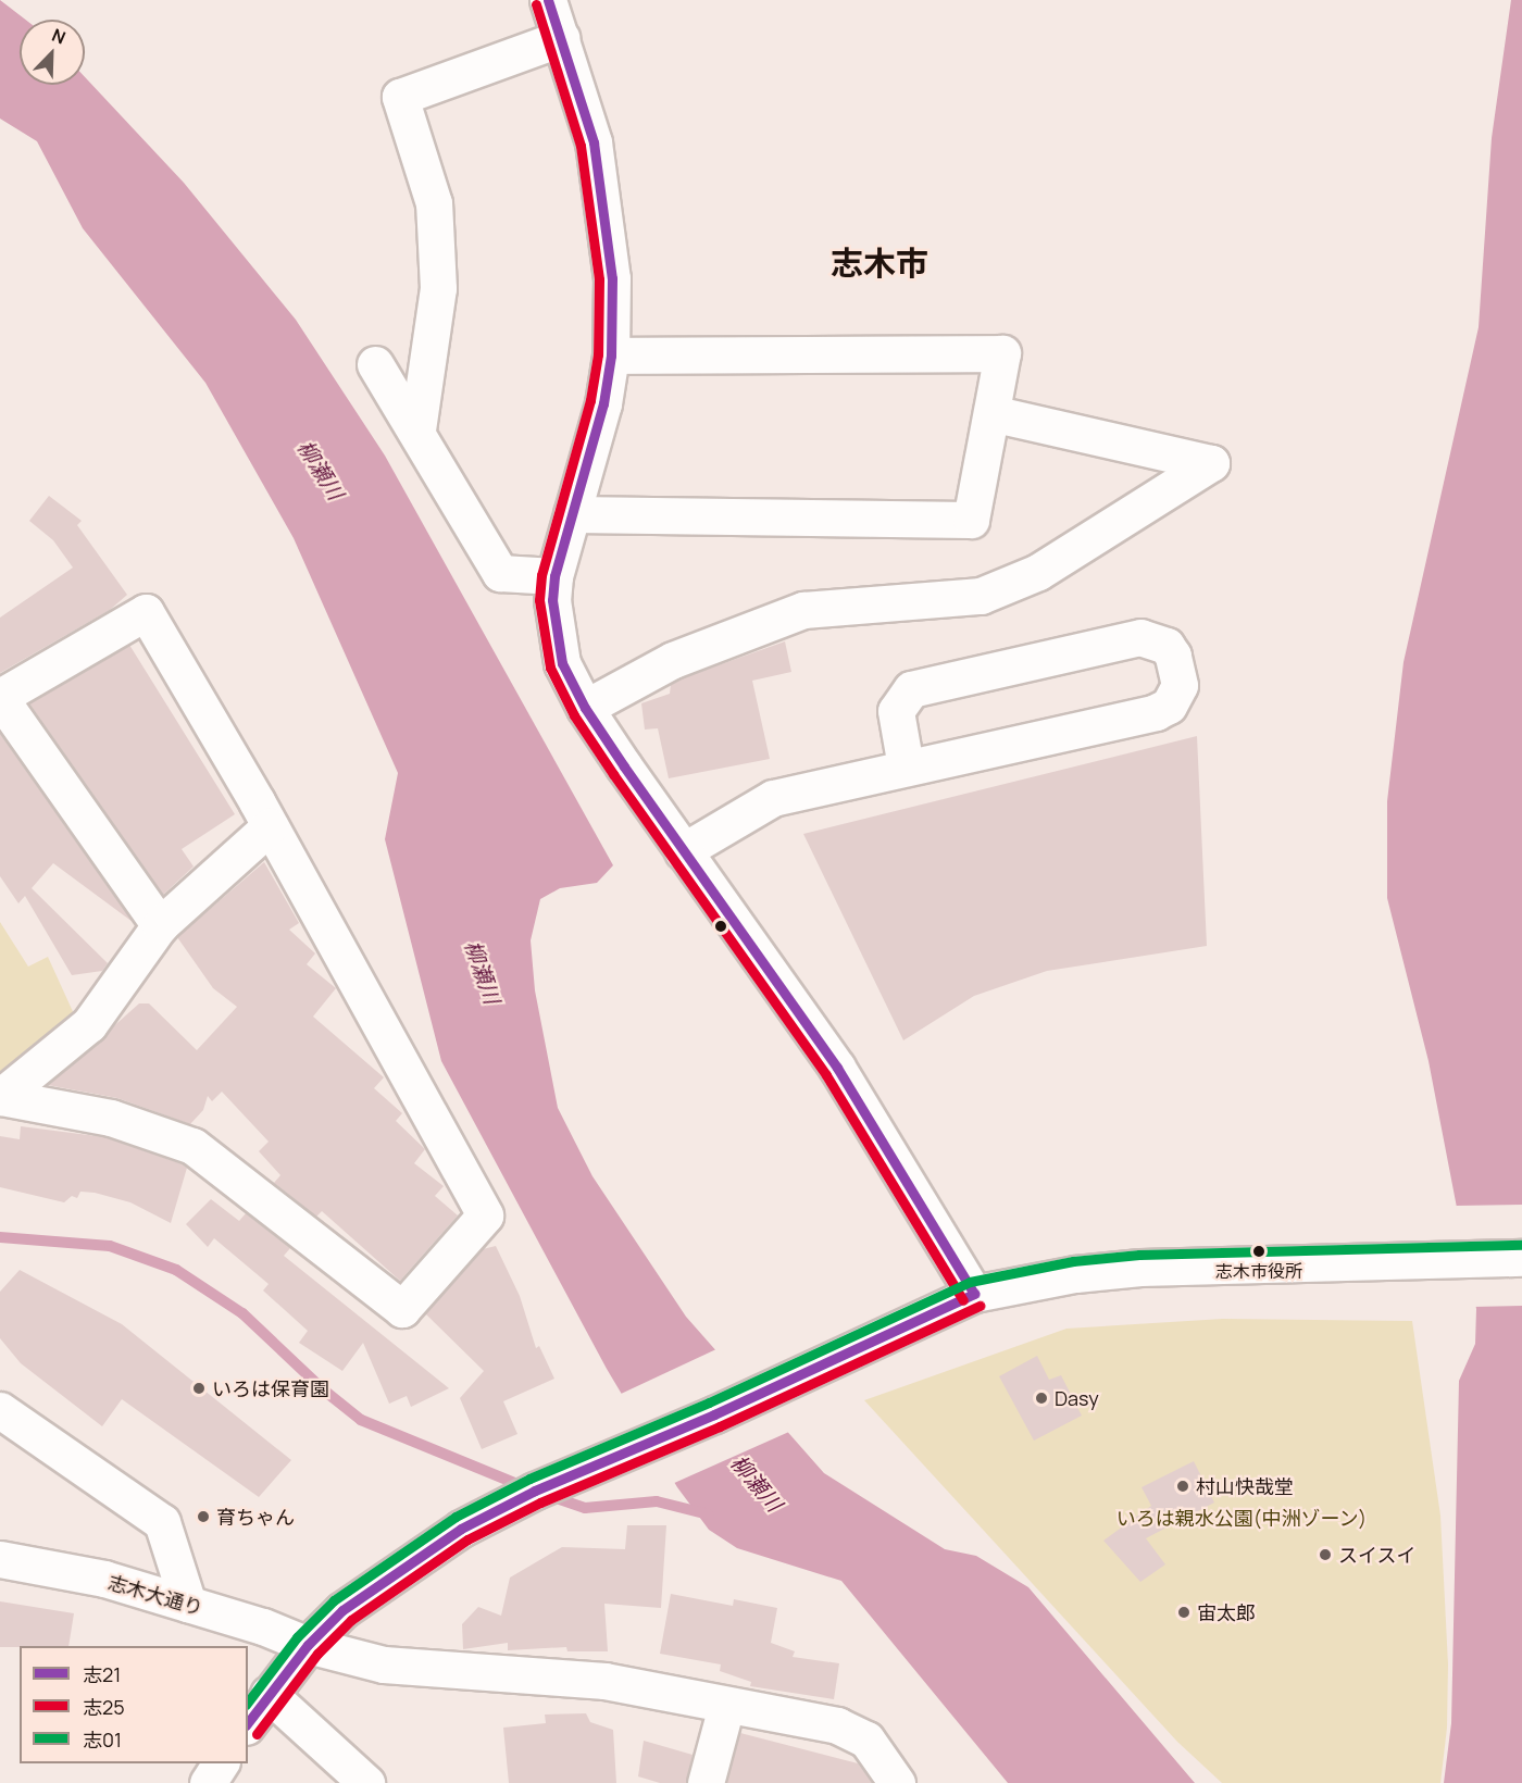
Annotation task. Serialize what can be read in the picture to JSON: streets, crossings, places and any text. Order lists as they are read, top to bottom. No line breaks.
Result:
{"streets":{"street":["志木大通り"]},"districts":["志木市"],"water":["柳瀬川"],"parks":["いろは親水公園(中洲ゾーン)"],"places":["志木市役所","いろは保育園","Dasy","村山快哉堂","育ちゃん","スイスイ","宙太郎"],"lines":["transit line 志21","transit line 志25","transit line 志01"],"legend":["志21","志25","志01"],"north":"top right"}
